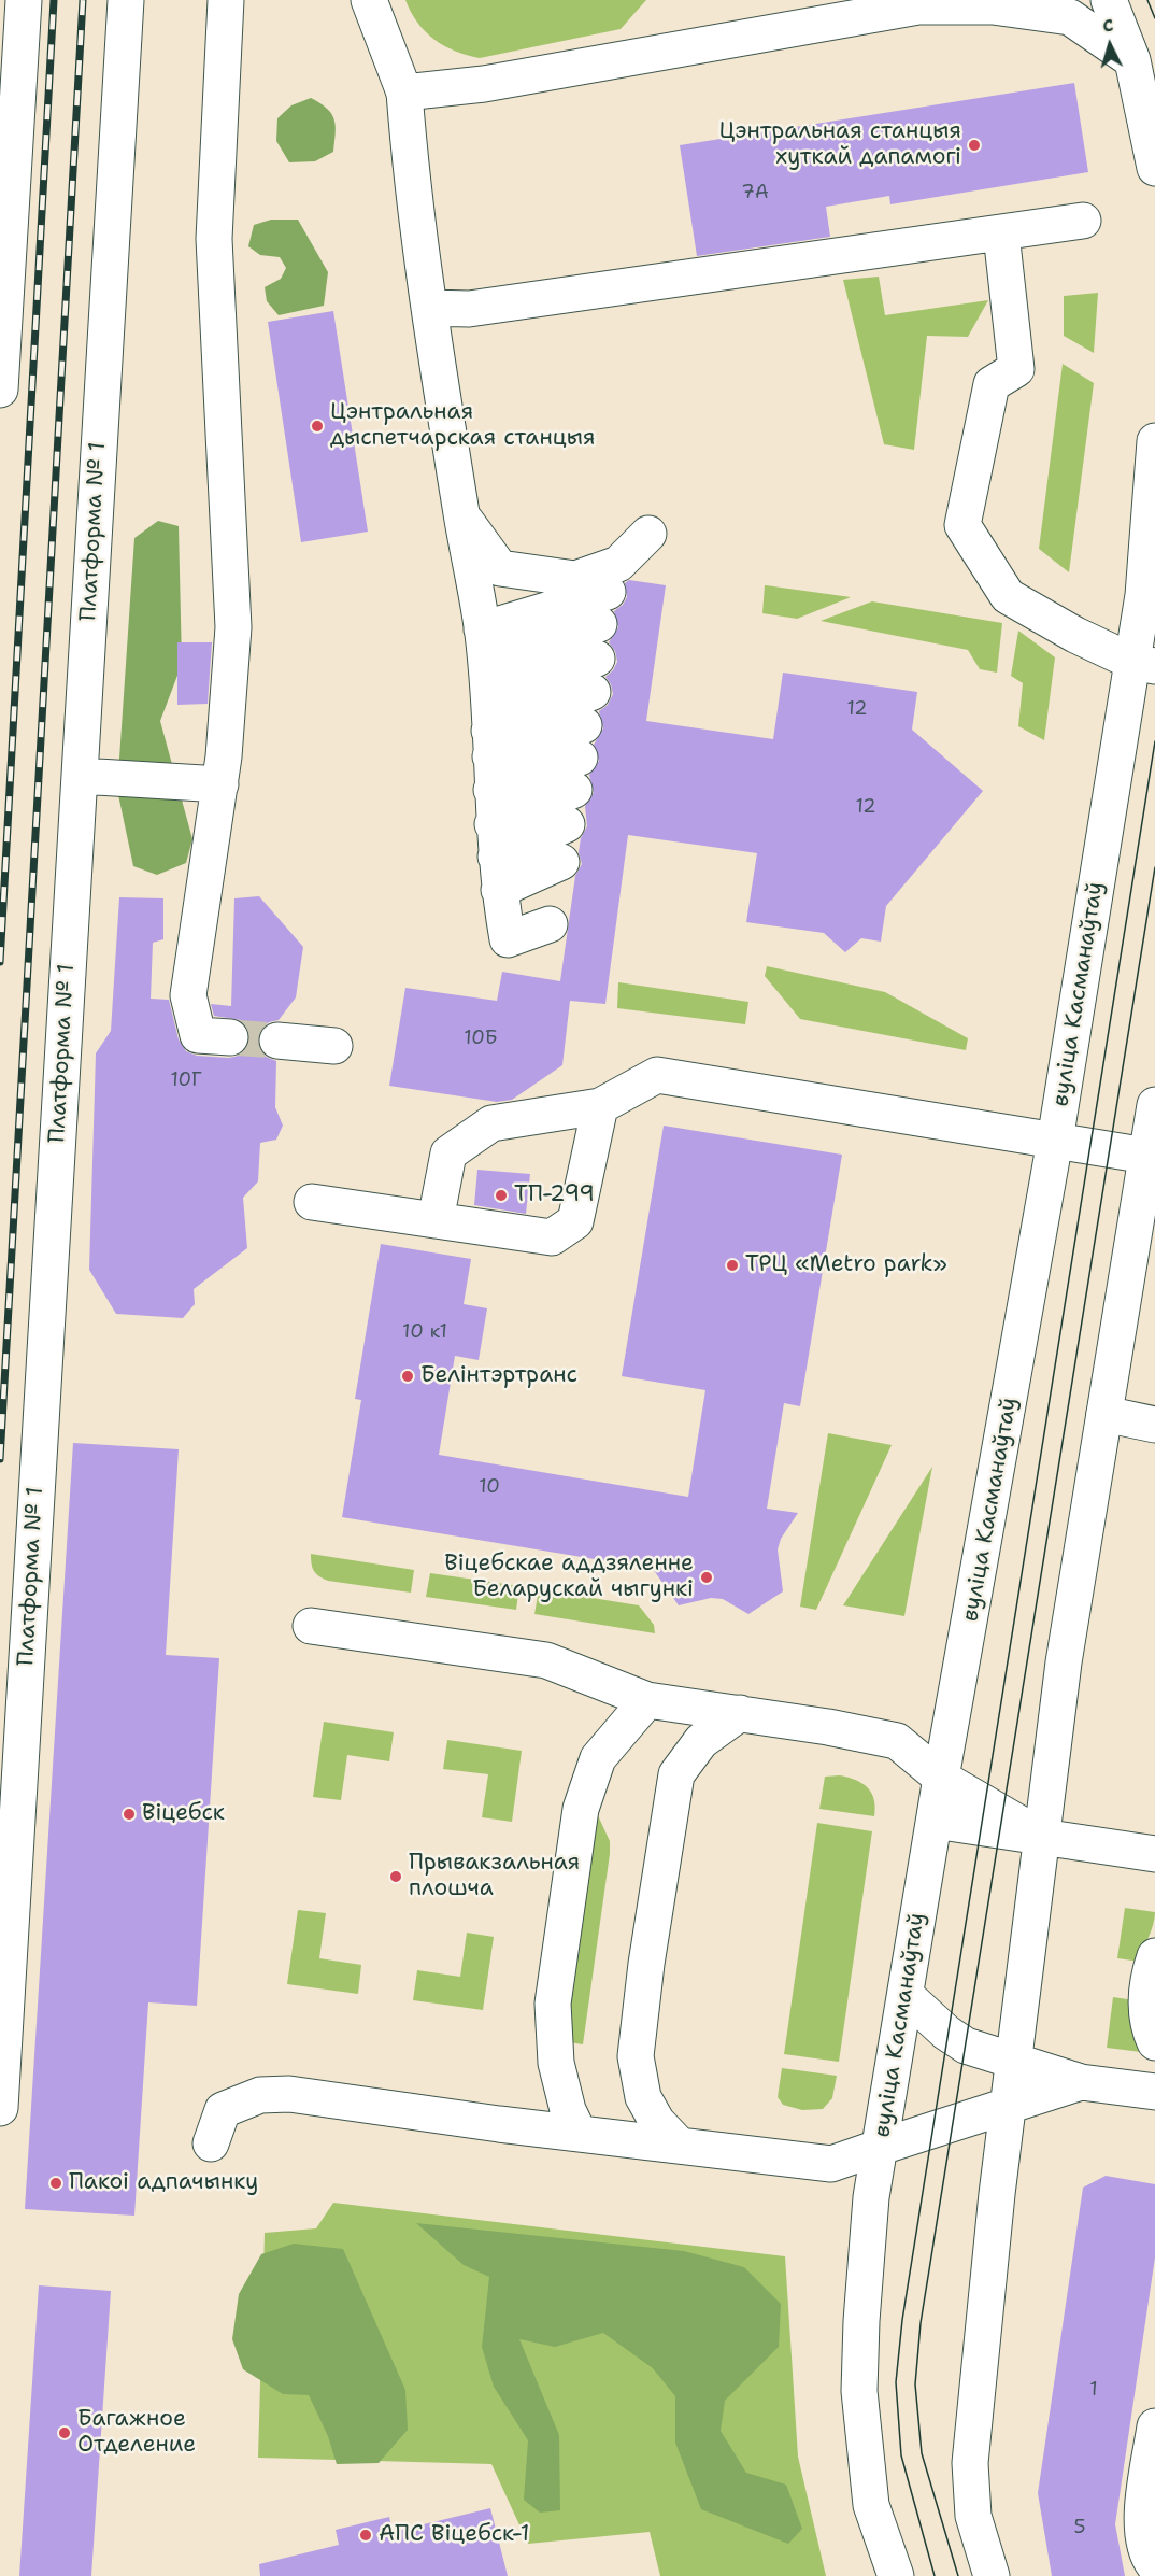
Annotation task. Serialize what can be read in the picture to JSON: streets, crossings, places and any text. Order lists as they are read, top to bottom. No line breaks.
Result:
{"streets":{"main road":["Платформа № 1","вуліца Касманаўтаў"]},"places":["Цэнтральная станцыя хуткай дапамогі","Цэнтральная дыспетчарская станцыя","ТП-299","ТРЦ «Metro park»","Белінтэртранс","Віцебскае аддзяленне Беларускай чыгункі","Віцебск","Прывакзальная плошча","Пакоі адпачынку","Багажное Отделение","АПС Віцебск-1"],"house_numbers":["7А","12","12","10Б","10Г","10 к1","10","1","5"],"north":"top"}
